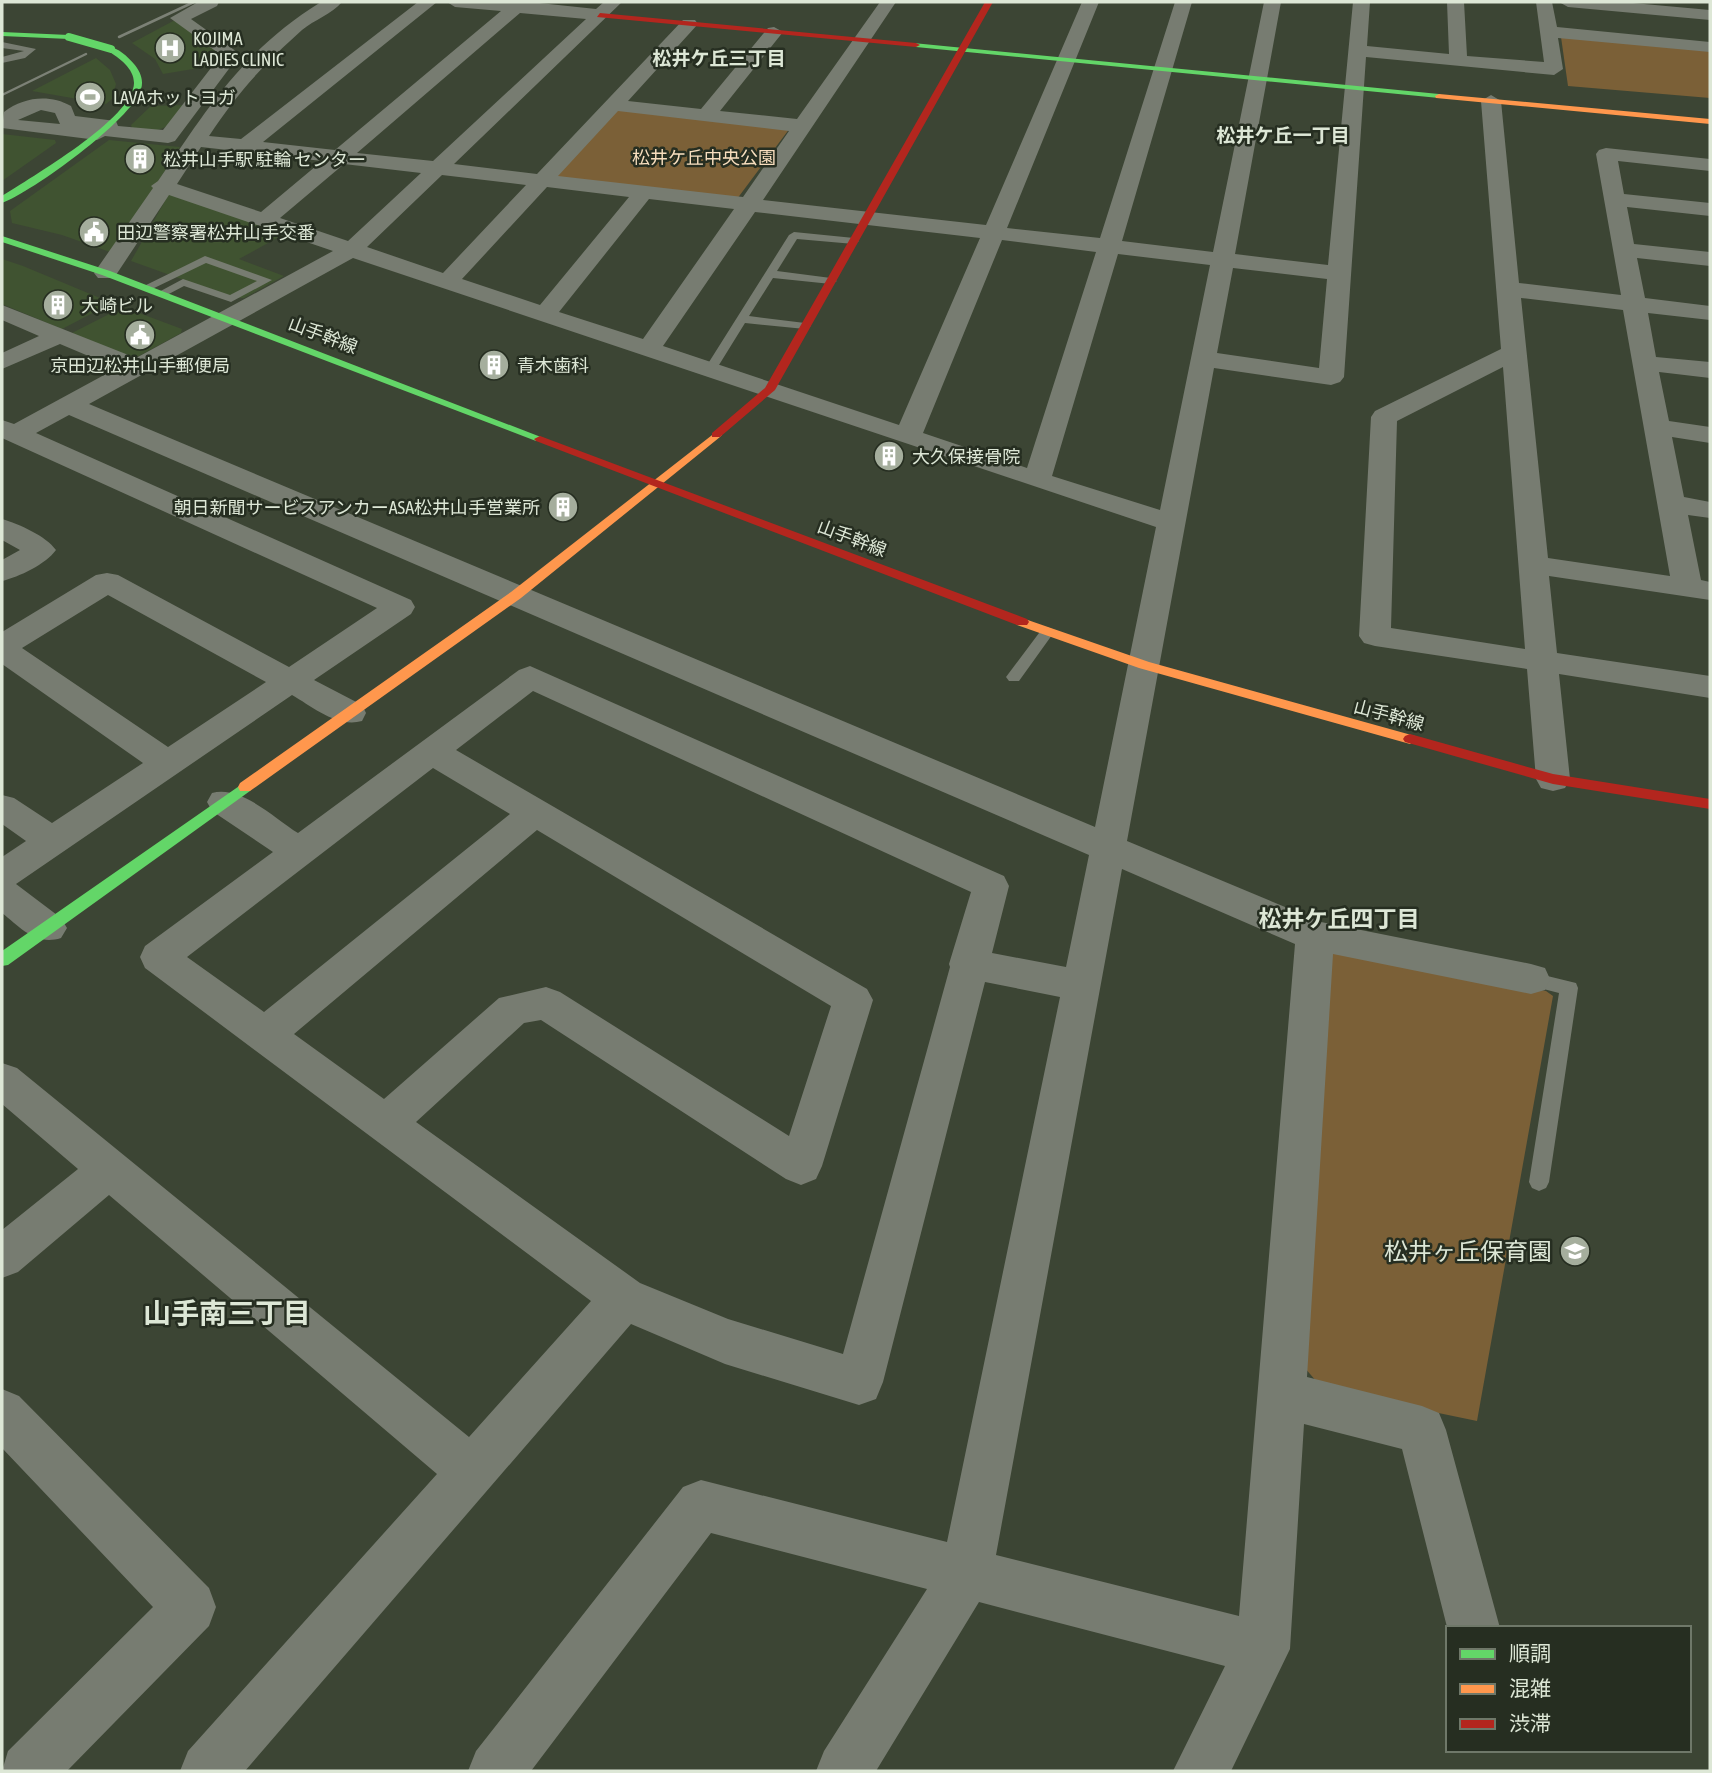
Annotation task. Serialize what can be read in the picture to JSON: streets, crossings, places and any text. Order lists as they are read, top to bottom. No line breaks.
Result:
{"streets":{"street":["山手幹線"]},"districts":["松井ケ丘三丁目","松井ケ丘一丁目","松井ケ丘四丁目","山手南三丁目"],"parks":["松井ケ丘中央公園"],"places":{"hospital":["KOJIMA LADIES CLINIC"],"sports":["LAVAホットヨガ"],"building":["松井山手駅 駐輪 センター","大崎ビル","青木歯科","大久保接骨院","朝日新聞サービスアンカーASA松井山手営業所"],"public building":["田辺警察署松井山手交番","京田辺松井山手郵便局"],"school or university":["松井ヶ丘保育園"]},"legend":["順調","混雑","渋滞"]}
